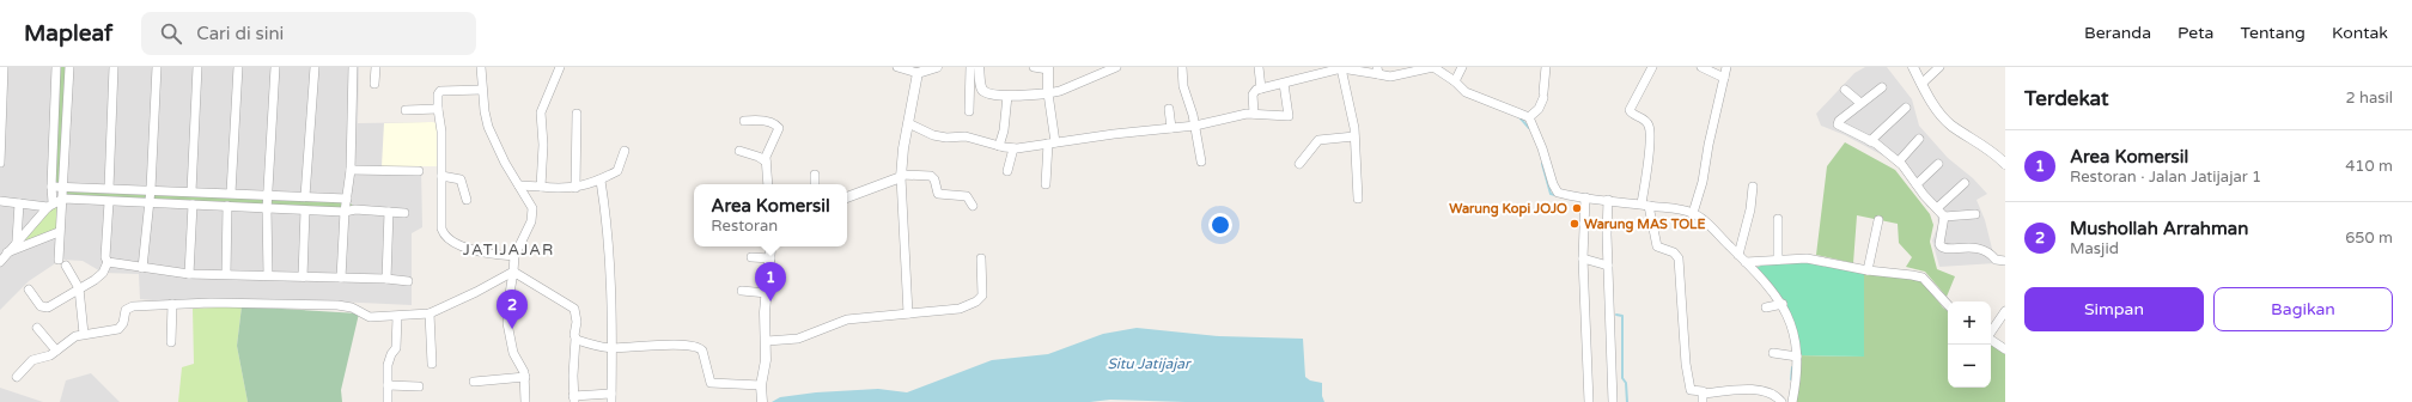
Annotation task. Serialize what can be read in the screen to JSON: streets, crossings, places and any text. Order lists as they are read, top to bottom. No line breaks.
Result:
{"districts":["JATIJAJAR"],"water":["Situ Jatijajar"],"places":["Warung Kopi JOJO","Warung MAS TOLE"],"page":{"header":"Mapleaf","search":"Cari di sini","nav":["Beranda","Peta","Tentang","Kontak"],"heading":["Terdekat","2 hasil"],"list":[{"mark":"1","name":"Area Komersil","note":"Restoran · Jalan Jatijajar 1","value":"410 m"},{"mark":"2","name":"Mushollah Arrahman","note":"Masjid","value":"650 m"}],"popup":["Area Komersil","Restoran"],"pins":["1","2"],"buttons":["Simpan","Bagikan"],"map_buttons":["+","−"]}}
